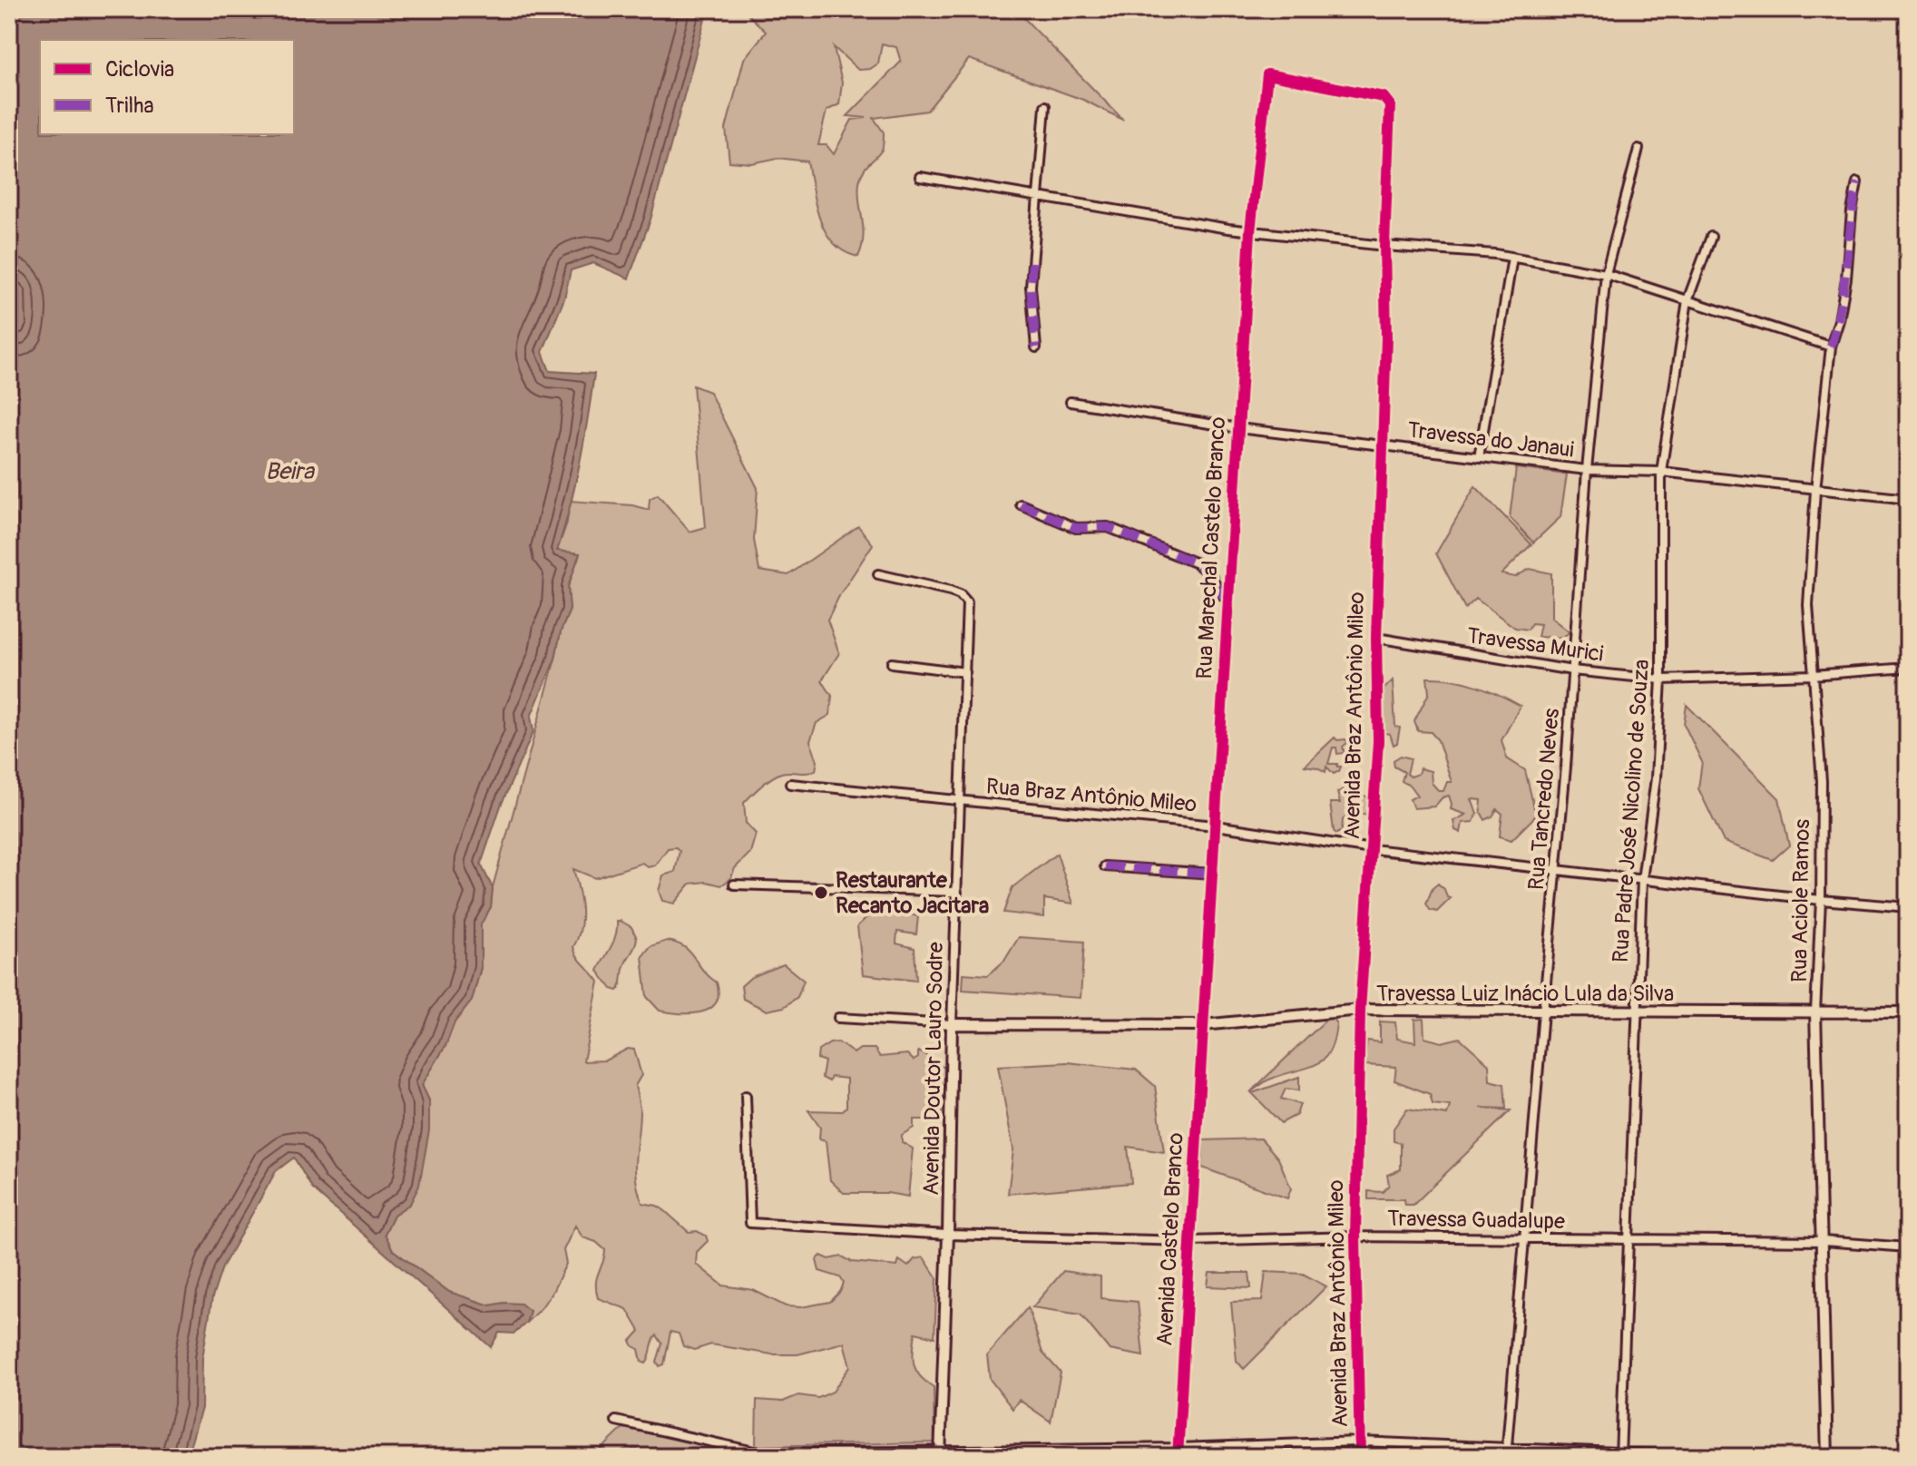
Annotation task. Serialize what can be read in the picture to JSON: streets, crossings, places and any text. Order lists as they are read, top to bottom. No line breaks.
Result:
{"streets":{"street":["Travessa do Janaui","Rua Marechal Castelo Branco","Travessa Murici","Avenida Braz Antônio Mileo","Rua Braz Antônio Mileo","Rua Tancredo Neves","Rua Padre José Nicolino de Souza","Rua Aciole Ramos","Travessa Luiz Inácio Lula da Silva","Avenida Doutor Lauro Sodre","Travessa Guadalupe","Avenida Castelo Branco"]},"crossings":[["Travessa do Janaui","Rua Marechal Castelo Branco"],["Travessa do Janaui","Avenida Braz Antônio Mileo"],["Travessa do Janaui","Rua Tancredo Neves"],["Travessa do Janaui","Rua Padre José Nicolino de Souza"],["Travessa do Janaui","Rua Aciole Ramos"],["Rua Marechal Castelo Branco","Avenida Braz Antônio Mileo"],["Rua Marechal Castelo Branco","Rua Braz Antônio Mileo"],["Rua Marechal Castelo Branco","Travessa Luiz Inácio Lula da Silva"],["Rua Marechal Castelo Branco","Avenida Castelo Branco"],["Travessa Murici","Avenida Braz Antônio Mileo"],["Travessa Murici","Rua Tancredo Neves"],["Travessa Murici","Rua Padre José Nicolino de Souza"],["Travessa Murici","Rua Aciole Ramos"],["Avenida Braz Antônio Mileo","Rua Braz Antônio Mileo"],["Avenida Braz Antônio Mileo","Travessa Luiz Inácio Lula da Silva"],["Avenida Braz Antônio Mileo","Travessa Guadalupe"],["Rua Braz Antônio Mileo","Rua Tancredo Neves"],["Rua Braz Antônio Mileo","Rua Padre José Nicolino de Souza"],["Rua Braz Antônio Mileo","Rua Aciole Ramos"],["Rua Braz Antônio Mileo","Avenida Doutor Lauro Sodre"],["Rua Tancredo Neves","Travessa Luiz Inácio Lula da Silva"],["Rua Tancredo Neves","Travessa Guadalupe"],["Rua Padre José Nicolino de Souza","Travessa Luiz Inácio Lula da Silva"],["Rua Padre José Nicolino de Souza","Travessa Guadalupe"],["Rua Aciole Ramos","Travessa Luiz Inácio Lula da Silva"],["Rua Aciole Ramos","Travessa Guadalupe"],["Travessa Luiz Inácio Lula da Silva","Avenida Doutor Lauro Sodre"],["Travessa Luiz Inácio Lula da Silva","Avenida Castelo Branco"],["Avenida Doutor Lauro Sodre","Travessa Guadalupe"],["Travessa Guadalupe","Avenida Castelo Branco"]],"water":["Beira"],"places":["Restaurante Recanto Jacitara"],"legend":["Ciclovia","Trilha"]}
